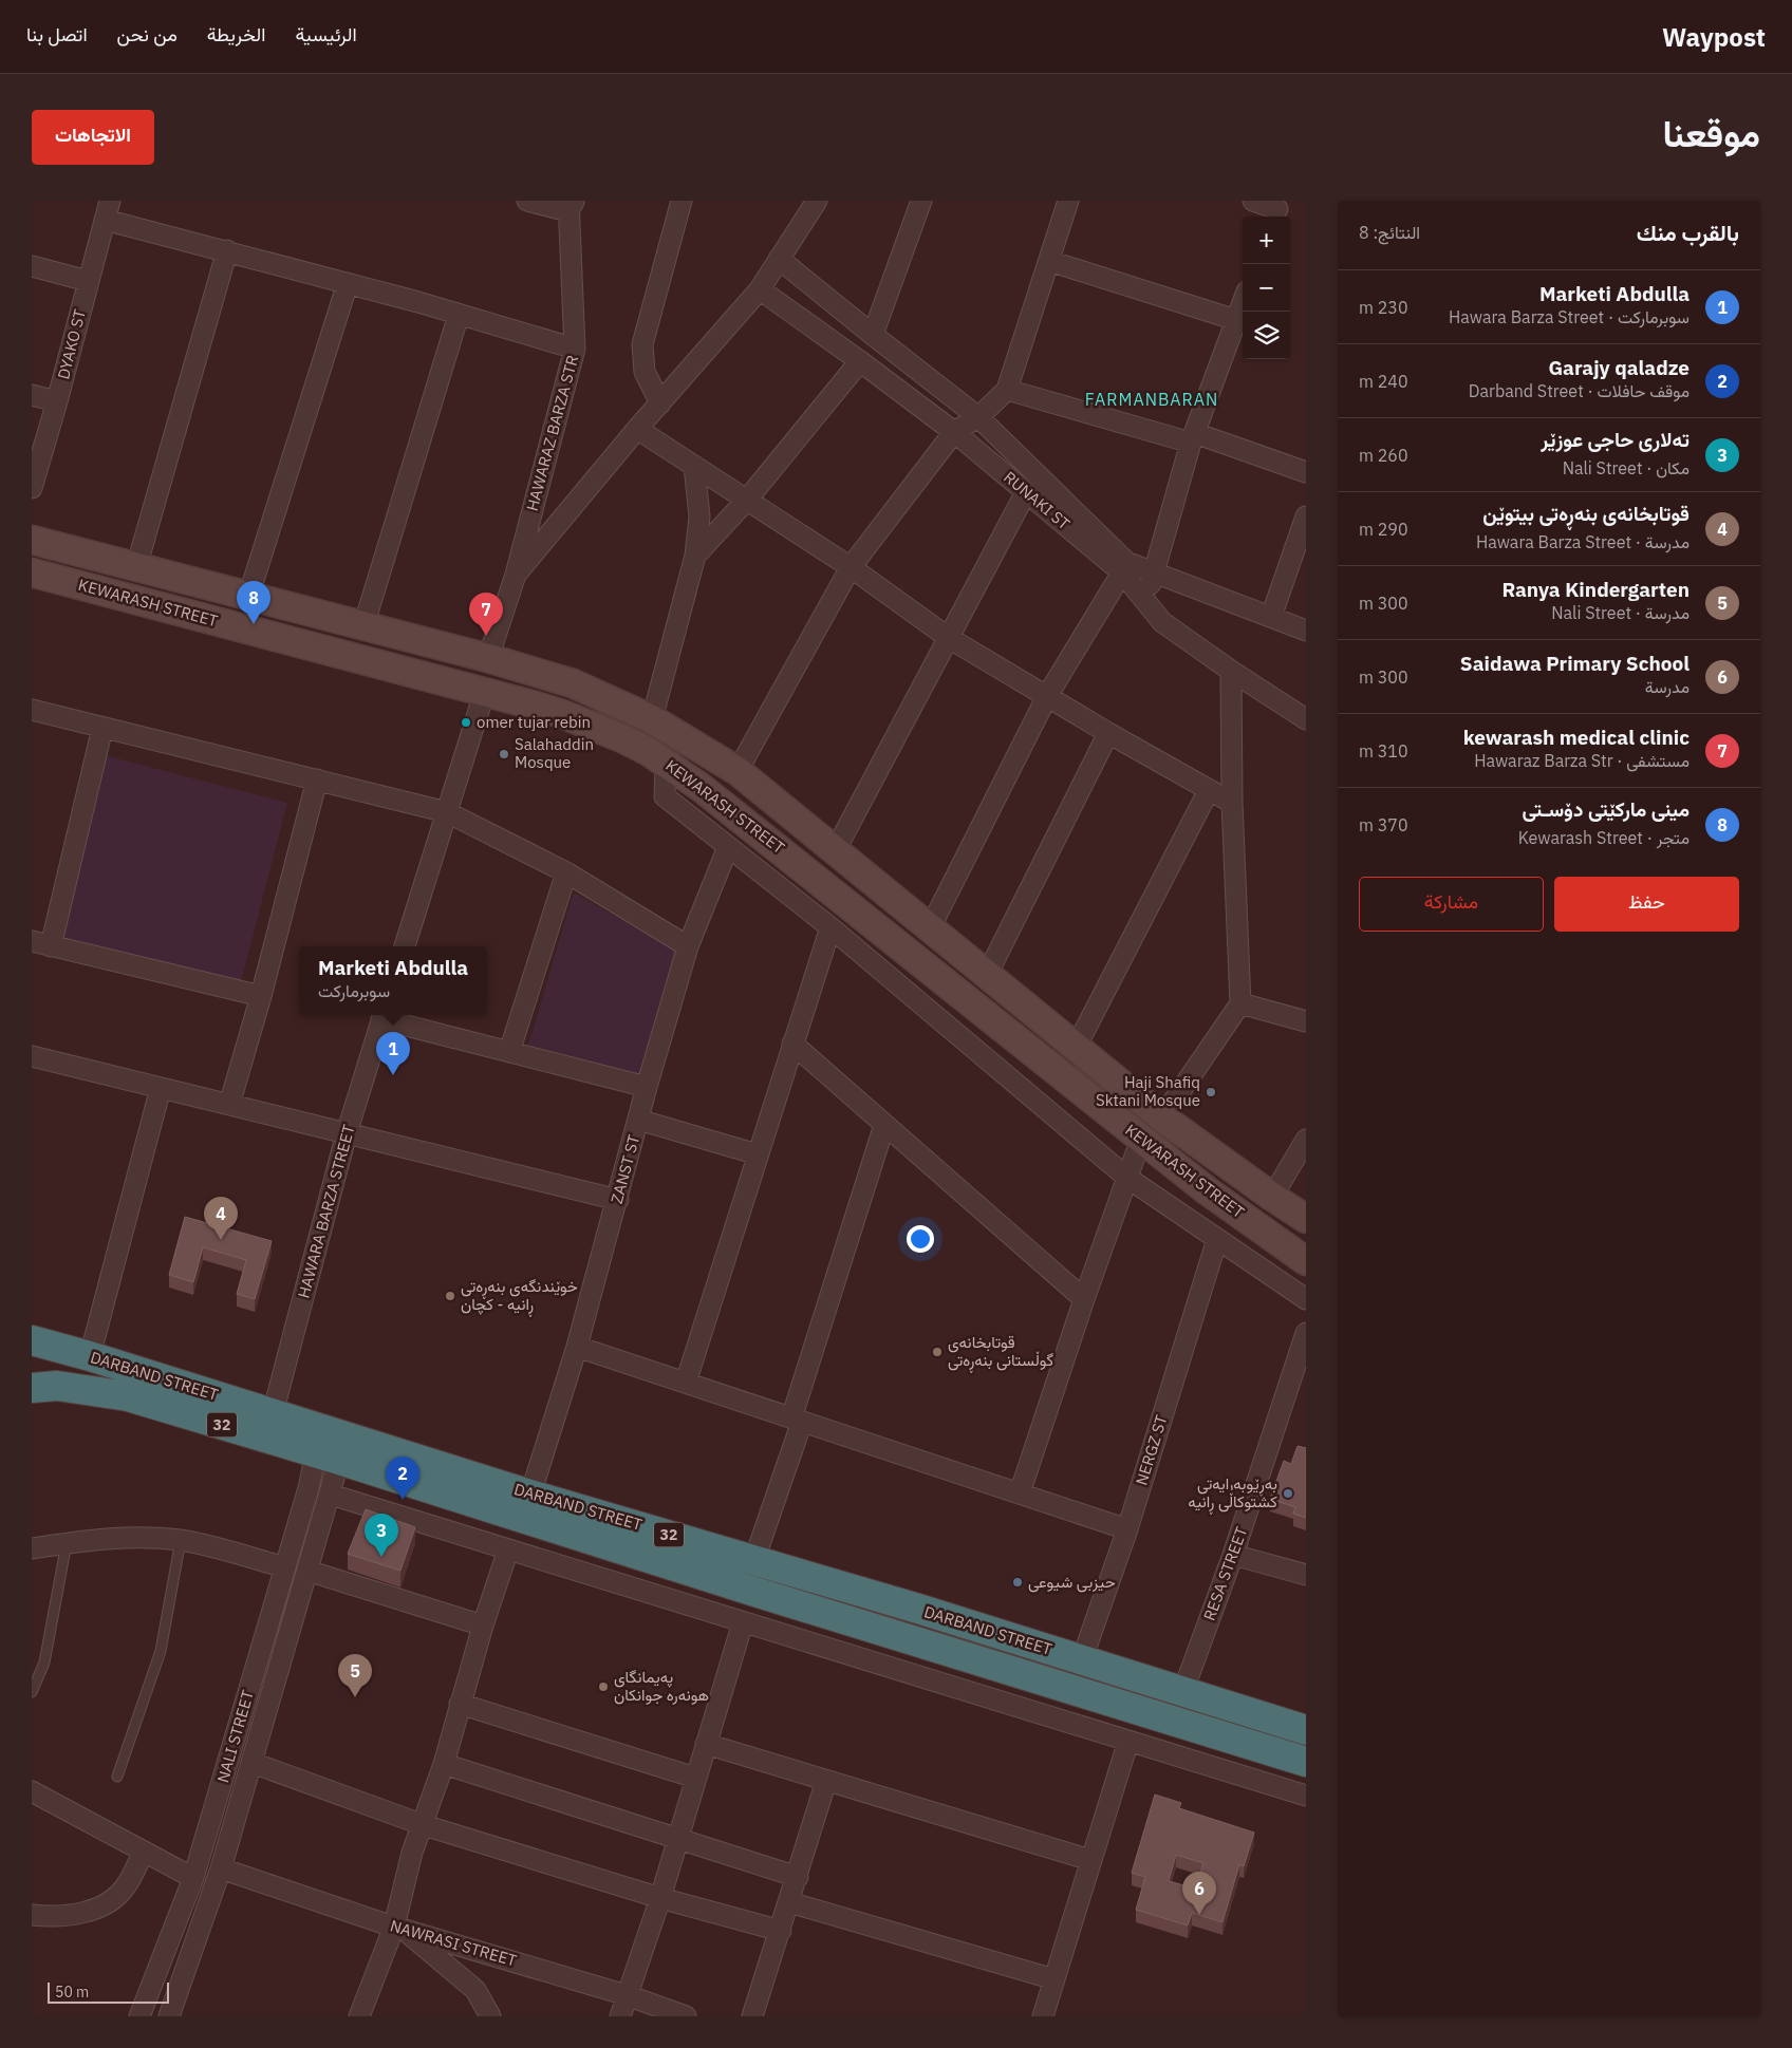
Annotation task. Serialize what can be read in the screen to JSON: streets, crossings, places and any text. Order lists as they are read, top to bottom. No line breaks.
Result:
{"streets":{"highway":["DARBAND STREET","32"],"main road":["KEWARASH STREET"],"street":["DYAKO ST","HAWARAZ BARZA STR","RUNAKI ST","ZANST ST","HAWARA BARZA STREET","NERGZ ST","RESA STREET","NALI STREET","NAWRASI STREET"]},"crossings":[["HAWARAZ BARZA STR","KEWARASH STREET"],["ZANST ST","DARBAND STREET"],["HAWARA BARZA STREET","DARBAND STREET"],["DARBAND STREET","NERGZ ST"],["DARBAND STREET","RESA STREET"],["DARBAND STREET","NALI STREET"],["NALI STREET","NAWRASI STREET"]],"districts":["FARMANBARAN"],"places":["omer tujar rebin","Salahaddin Mosque","Haji Shafiq Sktani Mosque","خوێندنگەی بنەڕەتی ڕانیە - کچان","قوتابخانه‌ی گوڵستانی بنه‌ڕه‌تی","بەڕێوبەرایەتی کشتوکاڵی ڕانیە","حیزبی شیوعی","پەیمانگای هونەرە جوانکان"],"scale_bar":"50 m","page":{"header":"Waypost","nav":["الرئيسية","الخريطة","من نحن","اتصل بنا"],"title":"موقعنا","buttons":["الاتجاهات",["حفظ","مشاركة"]],"heading":["بالقرب منك","النتائج: 8"],"map_buttons":["+","−"],"list":[{"mark":"1","name":"Marketi Abdulla","note":"سوبرماركت · Hawara Barza Street","value":"230 m"},{"mark":"2","name":"Garajy qaladze","note":"موقف حافلات · Darband Street","value":"240 m"},{"mark":"3","name":"تەلاری حاجی عوزێر","note":"مكان · Nali Street","value":"260 m"},{"mark":"4","name":"قوتابخانەی بنەڕەتی بیتوێن","note":"مدرسة · Hawara Barza Street","value":"290 m"},{"mark":"5","name":"Ranya Kindergarten","note":"مدرسة · Nali Street","value":"300 m"},{"mark":"6","name":"Saidawa Primary School","note":"مدرسة","value":"300 m"},{"mark":"7","name":"kewarash medical clinic","note":"مستشفى · Hawaraz Barza Str","value":"310 m"},{"mark":"8","name":"مینی مارکێتی دۆسـتی","note":"متجر · Kewarash Street","value":"370 m"}],"pins":["8","7","1","4","2","3","5","6"],"popup":["Marketi Abdulla","سوبرماركت"],"scale":"50 m"}}
